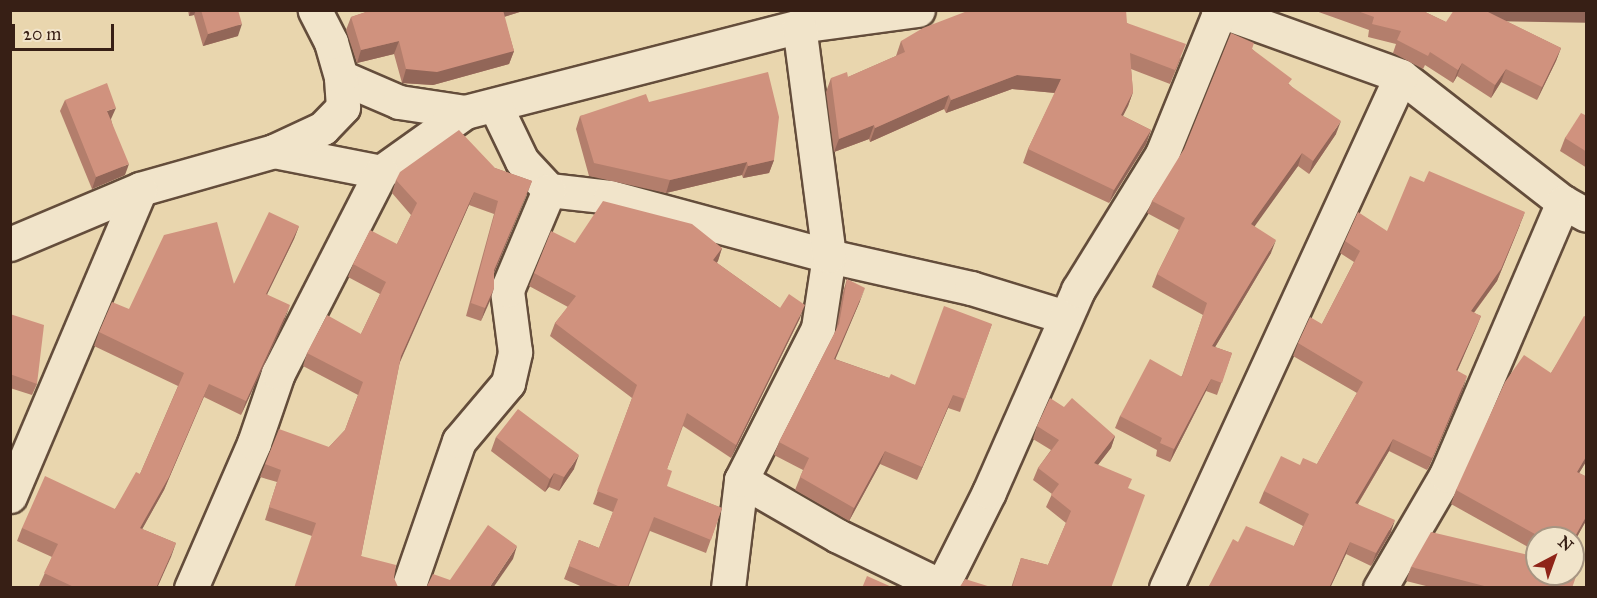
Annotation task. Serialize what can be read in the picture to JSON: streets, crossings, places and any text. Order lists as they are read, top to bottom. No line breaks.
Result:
{"scale_bar":"20 m","north":"top right"}
